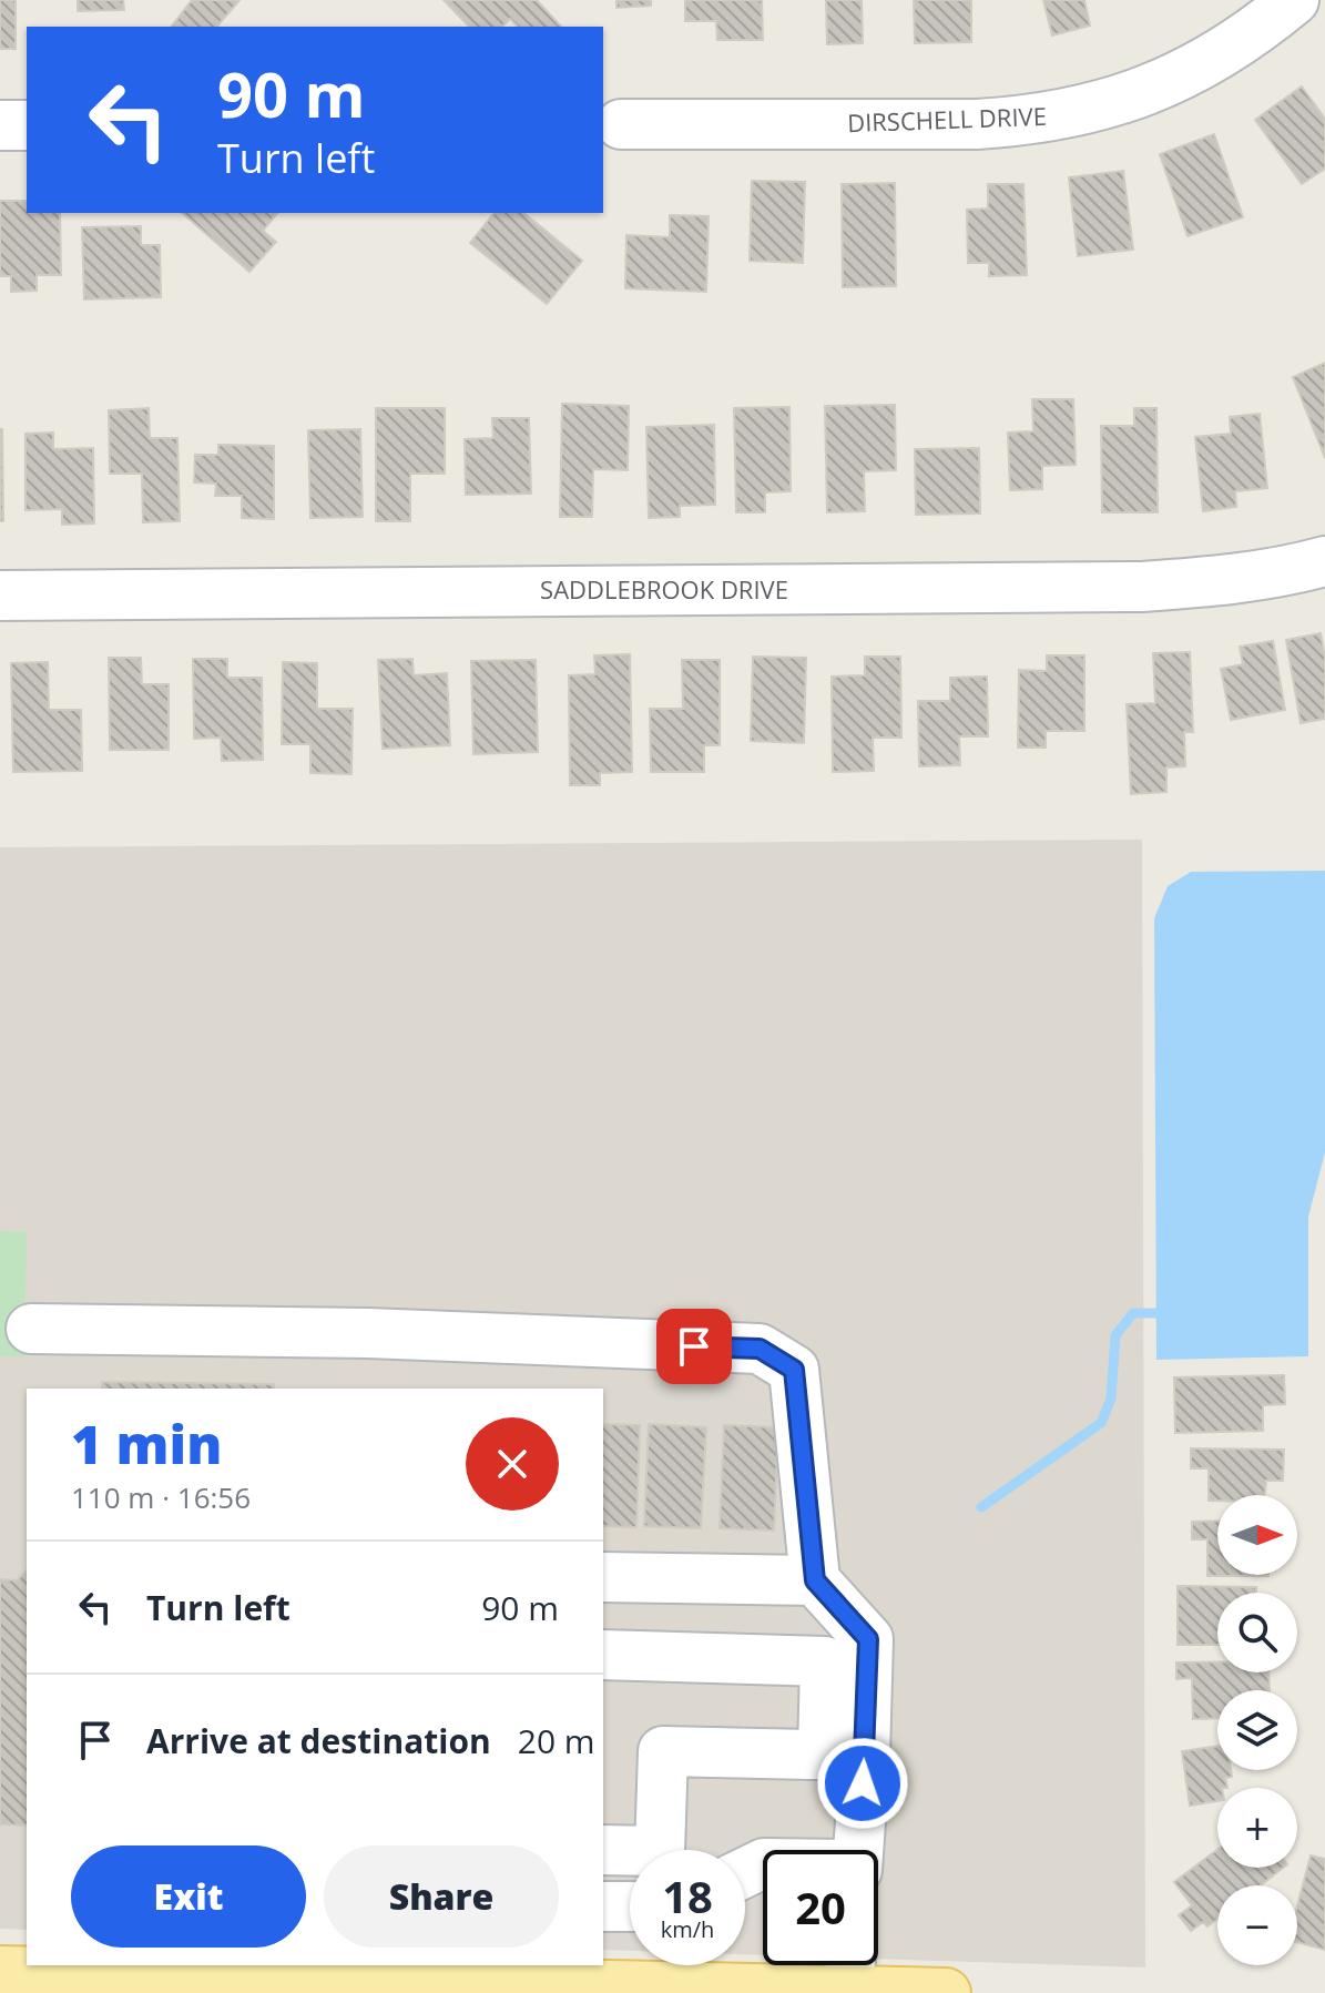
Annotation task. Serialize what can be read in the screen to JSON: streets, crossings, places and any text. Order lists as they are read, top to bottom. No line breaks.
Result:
{"streets":{"street":["DIRSCHELL DRIVE","SADDLEBROOK DRIVE"]},"north":"right","page":{"turn":["90 m","Turn left"],"heading":["1 min","110 m · 16:56"],"map_buttons":["+","−"],"list":[{"name":"Turn left","value":"90 m"},{"name":"Arrive at destination","value":"20 m"}],"buttons":["Exit","Share"],"speed":"18 km/h","limit":"20"}}
